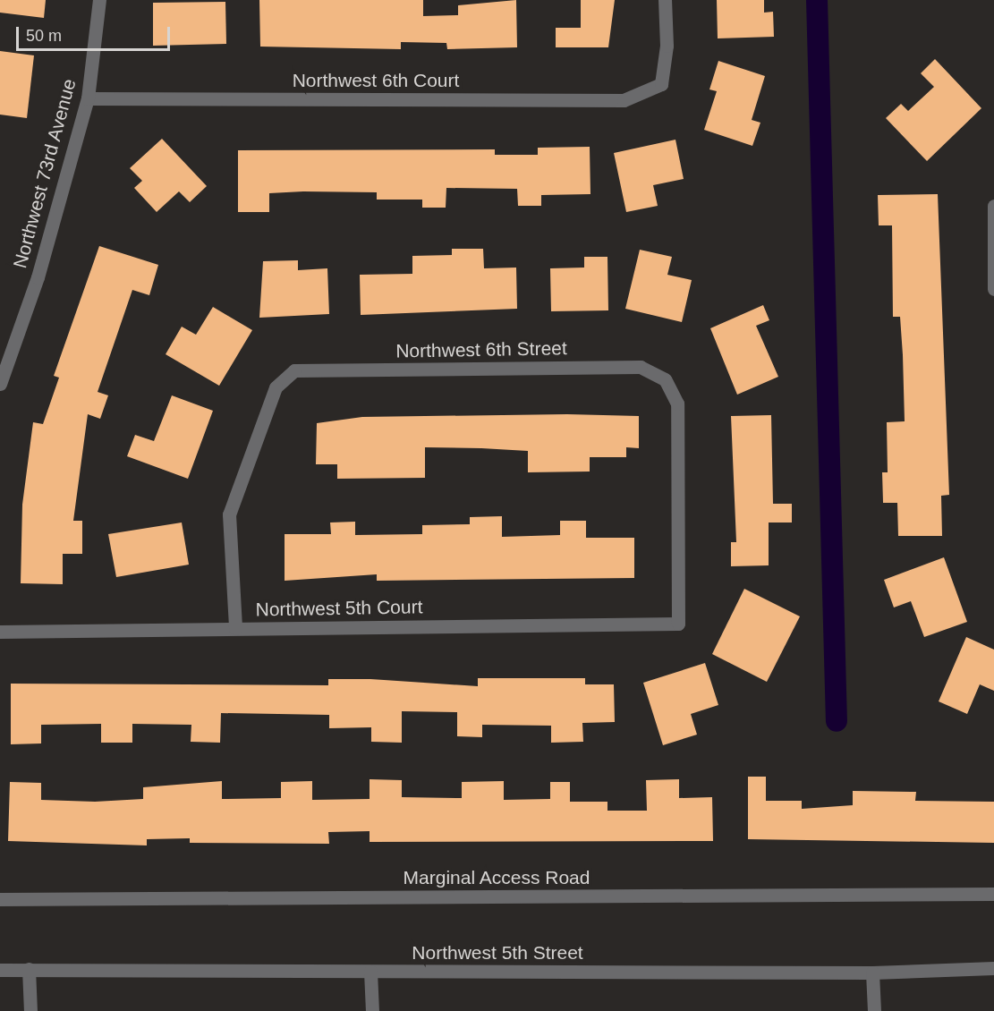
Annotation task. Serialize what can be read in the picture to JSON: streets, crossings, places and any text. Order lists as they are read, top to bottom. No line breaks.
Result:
{"streets":{"street":["Northwest 6th Court","Northwest 73rd Avenue","Northwest 6th Street","Northwest 5th Court","Marginal Access Road","Northwest 5th Street"]},"crossings":[["Northwest 6th Court","Northwest 73rd Avenue"],["Northwest 6th Street","Northwest 5th Court"]],"scale_bar":"50 m"}
